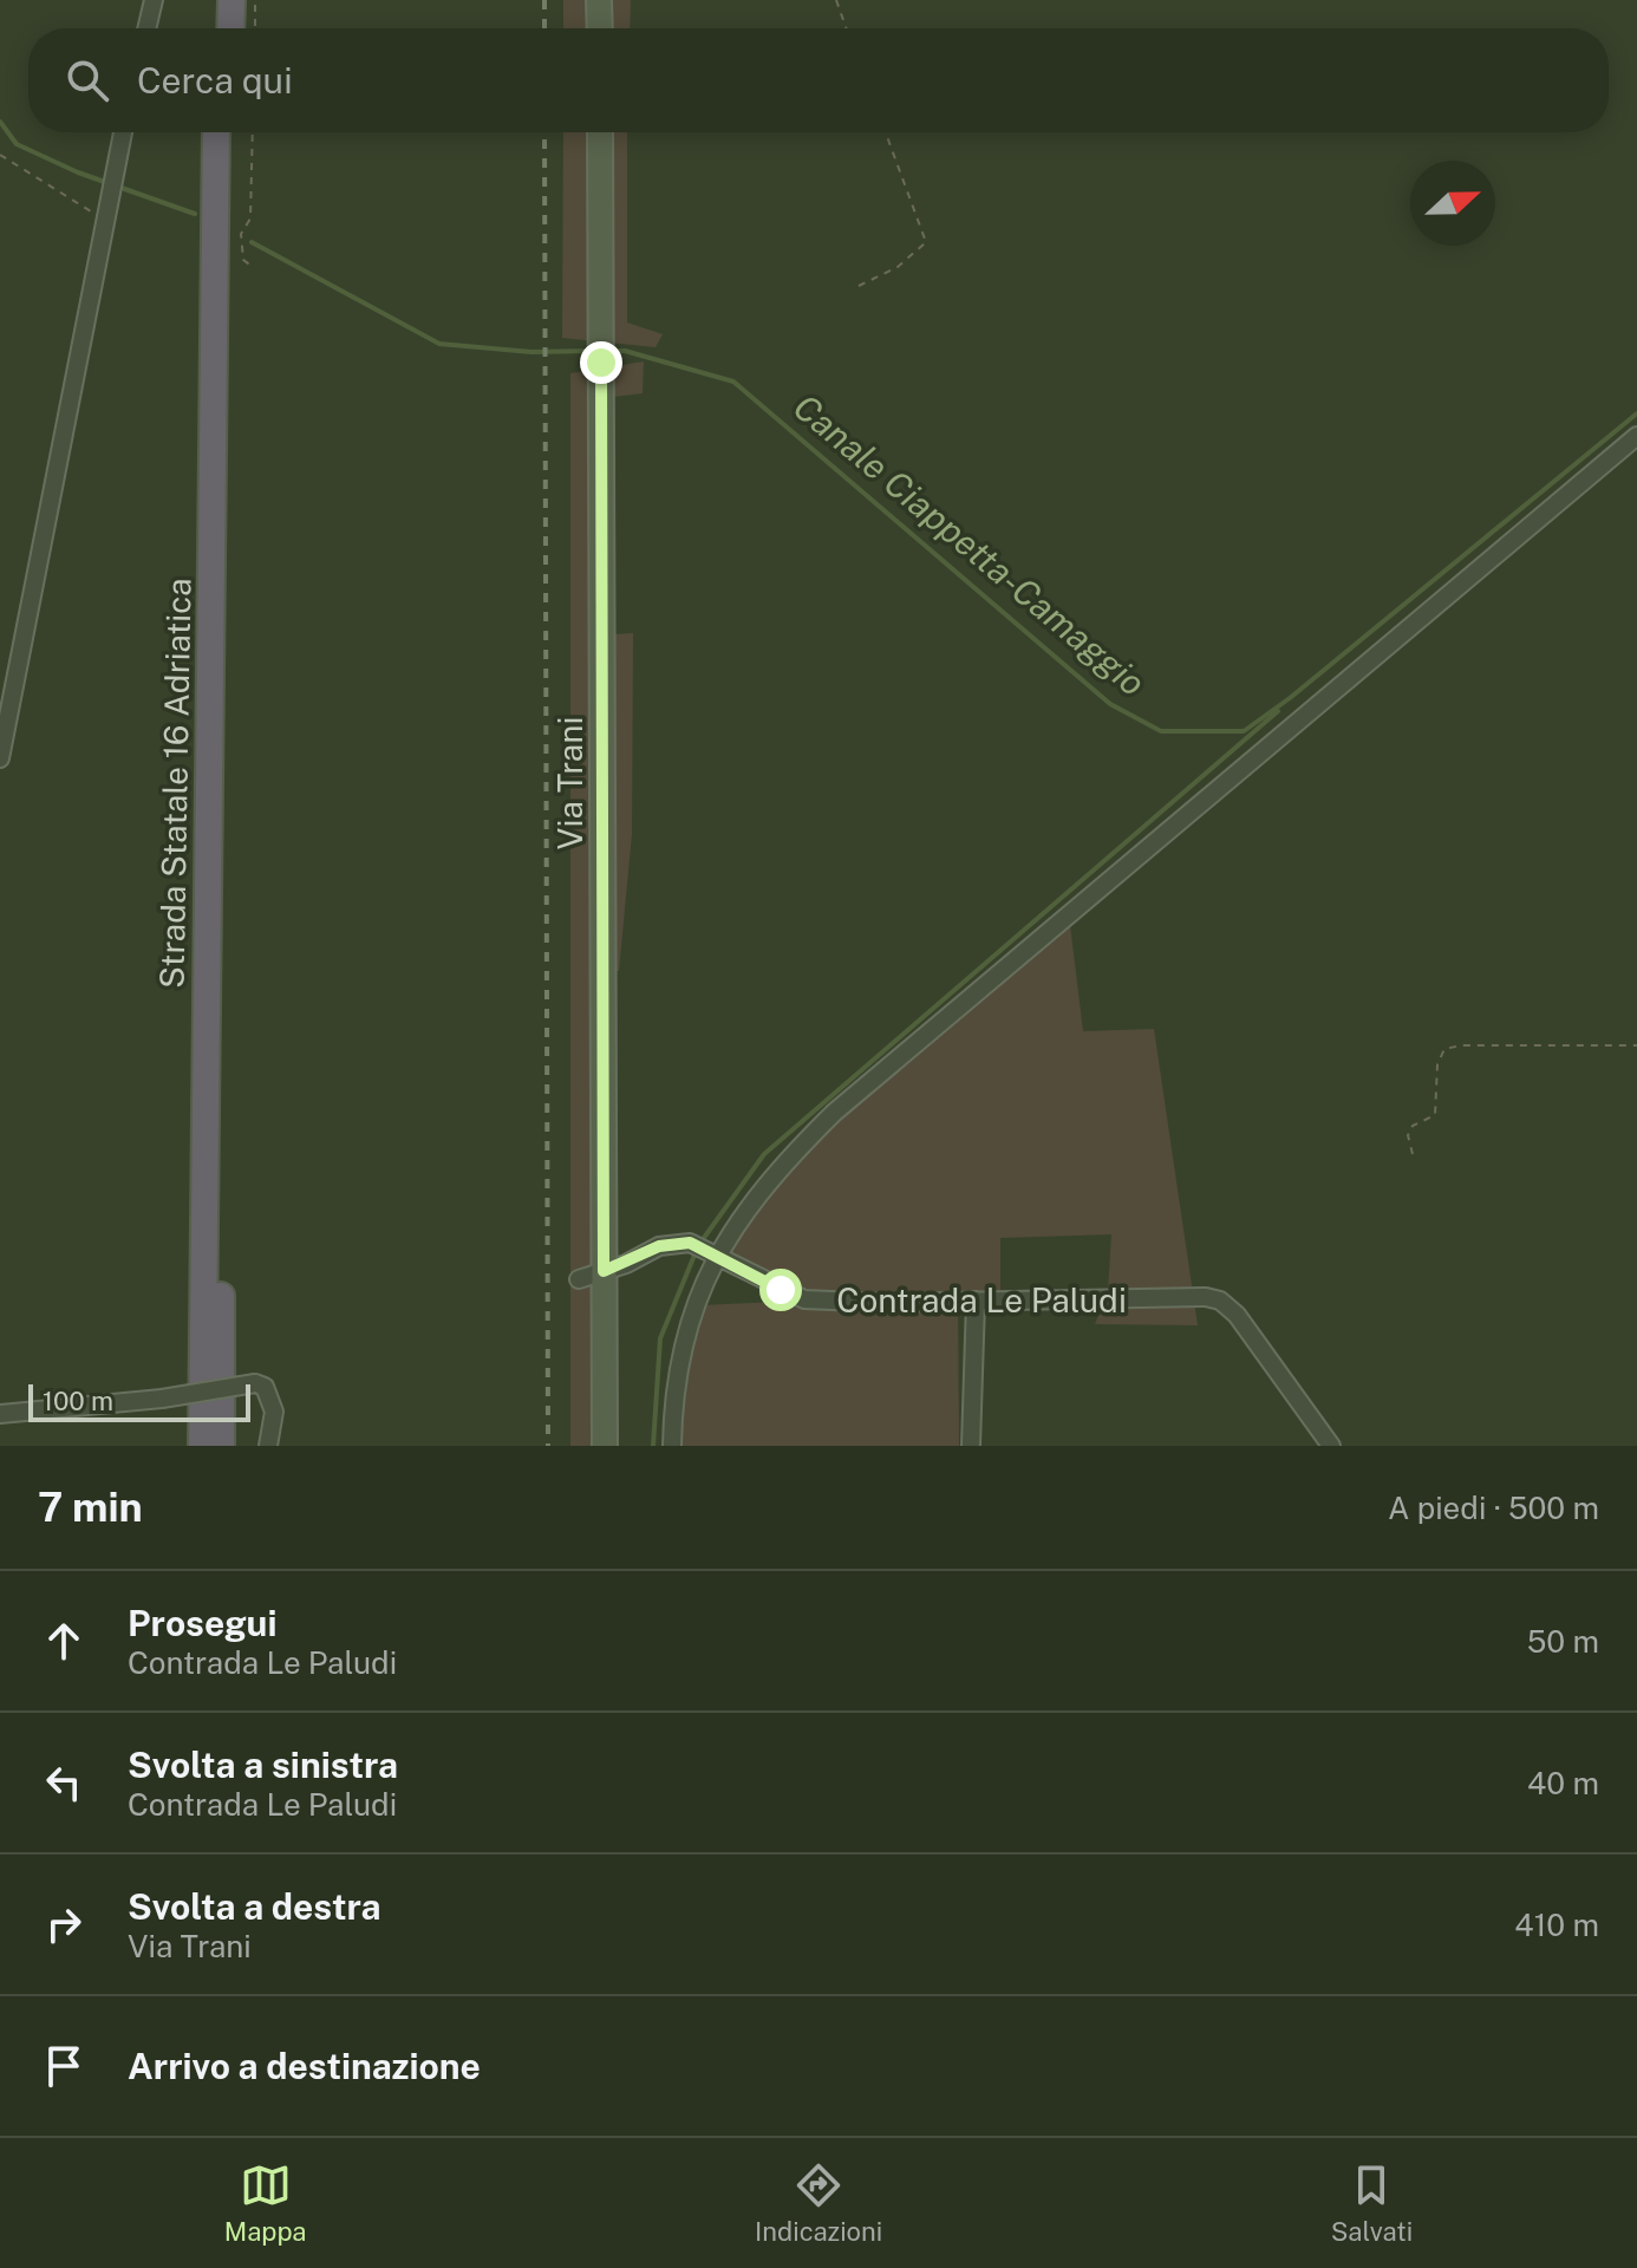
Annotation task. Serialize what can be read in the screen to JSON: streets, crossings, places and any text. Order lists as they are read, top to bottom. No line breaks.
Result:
{"streets":{"highway":["Strada Statale 16 Adriatica"],"main road":["Via Trani"],"street":["Contrada Le Paludi"]},"water":["Canale Ciappetta-Camaggio"],"scale_bar":"100 m","north":"right","page":{"search":"Cerca qui","scale":"100 m","heading":["7 min","A piedi · 500 m"],"list":[["Prosegui","Contrada Le Paludi","50 m"],["Svolta a sinistra","Contrada Le Paludi","40 m"],["Svolta a destra","Via Trani","410 m"],"Arrivo a destinazione"],"nav":["Mappa","Indicazioni","Salvati"]}}
